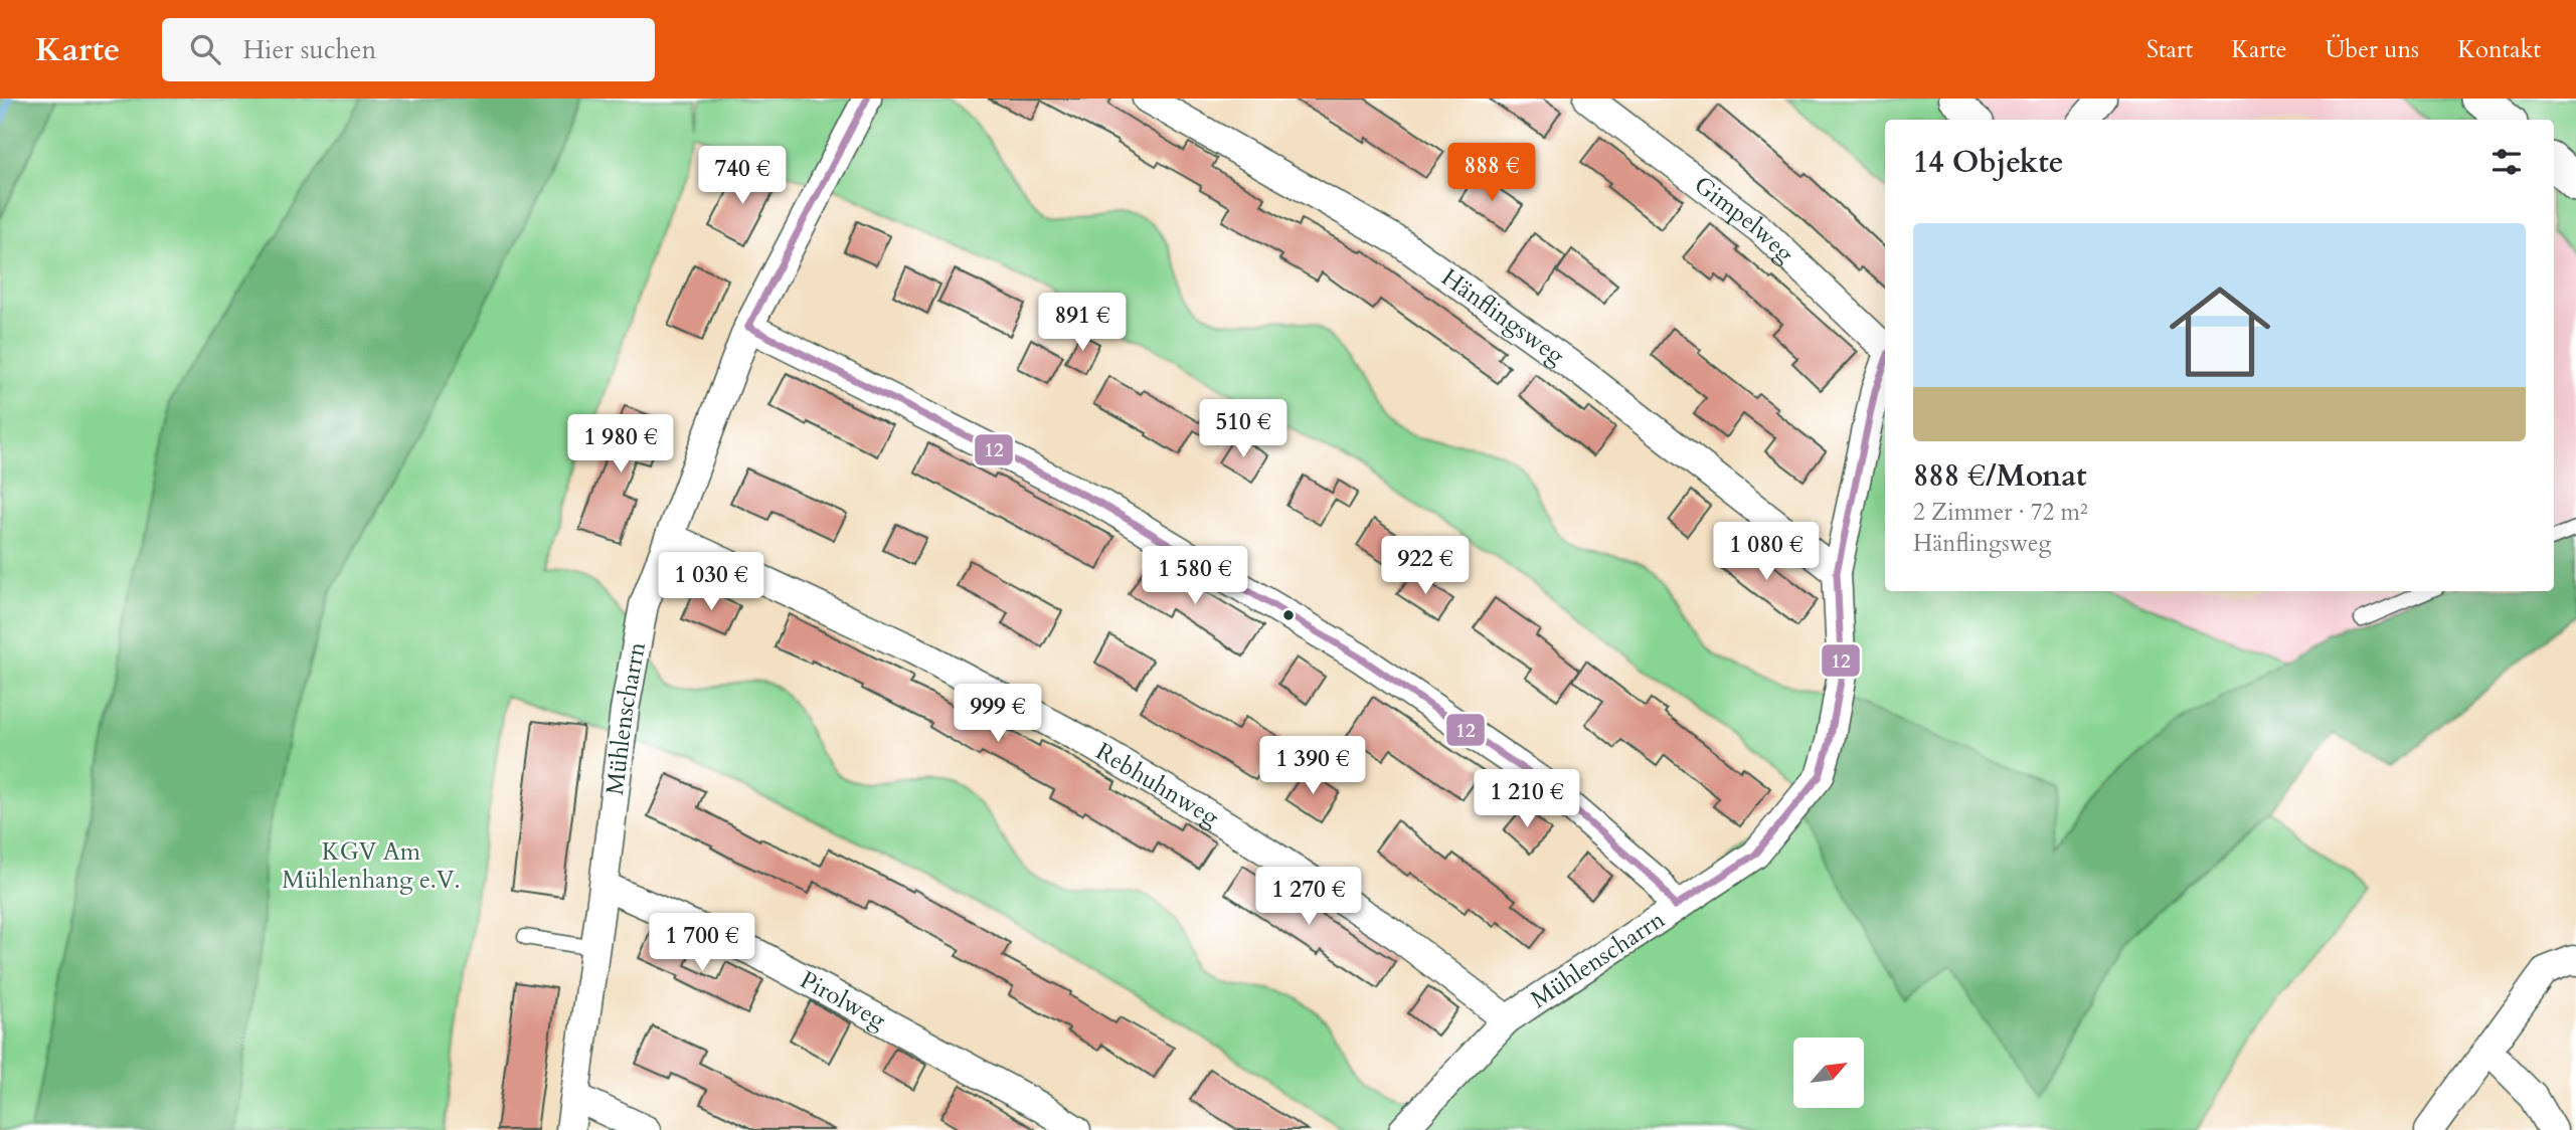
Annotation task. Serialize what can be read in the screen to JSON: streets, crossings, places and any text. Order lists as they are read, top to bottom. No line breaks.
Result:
{"streets":{"street":["Gimpelweg","Hänflingsweg","Mühlenscharrn","Rebhuhnweg","Pirolweg"]},"crossings":[["Hänflingsweg","Mühlenscharrn"],["Mühlenscharrn","Rebhuhnweg"],["Mühlenscharrn","Pirolweg"]],"parks":["KGV Am Mühlenhang e.V."],"lines":["transit line 12"],"north":"top right","page":{"header":"Karte","search":"Hier suchen","nav":["Start","Karte","Über uns","Kontakt"],"heading":"14 Objekte","price":["888 €","740 €","891 €","510 €","1 980 €","1 080 €","922 €","1 580 €","1 030 €","999 €","1 390 €","1 210 €","1 270 €","1 700 €"],"list":[{"name":"888 €/Monat","note":"2 Zimmer · 72 m² · Hänflingsweg"}]}}
